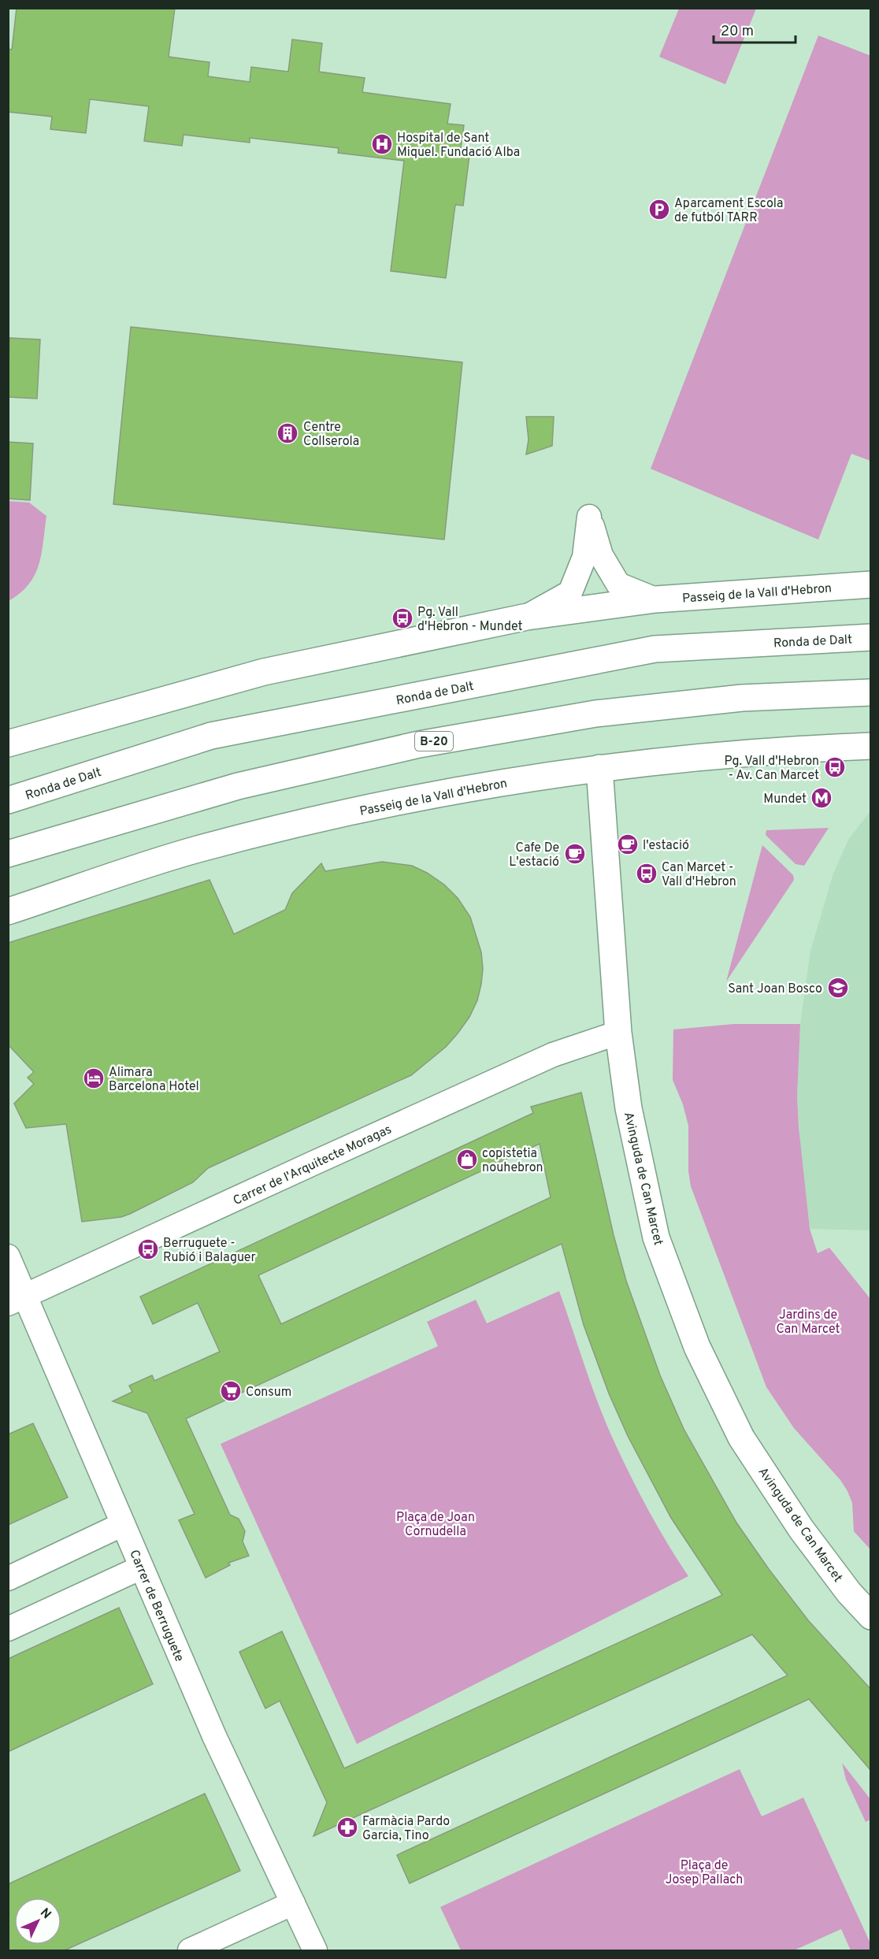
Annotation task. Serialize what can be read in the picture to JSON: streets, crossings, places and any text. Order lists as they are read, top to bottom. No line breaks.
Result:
{"streets":{"main road":["Passeig de la Vall d'Hebron","Ronda de Dalt","B-20","Avinguda de Can Marcet"],"street":["Carrer de l'Arquitecte Moragas","Carrer de Berruguete"]},"crossings":[["Passeig de la Vall d'Hebron","Avinguda de Can Marcet"],["Carrer de l'Arquitecte Moragas","Avinguda de Can Marcet"],["Carrer de l'Arquitecte Moragas","Carrer de Berruguete"]],"parks":["Jardins de Can Marcet","Plaça de Joan Cornudella","Plaça de Josep Pallach"],"places":{"hospital":["Hospital de Sant Miquel. Fundació Alba"],"parking":["Aparcament Escola de futból TARR"],"building":["Centre Collserola"],"bus stop":["Pg. Vall d'Hebron - Mundet","Pg. Vall d'Hebron - Av. Can Marcet","Can Marcet - Vall d'Hebron","Berruguete - Rubió i Balaguer"],"metro station":["Mundet"],"cafe":["l'estació","Cafe De L'estació"],"school or university":["Sant Joan Bosco"],"hotel":["Alimara Barcelona Hotel"],"shop":["copistetia nouhebron"],"supermarket":["Consum"],"pharmacy":["Farmàcia Pardo Garcia, Tino"]},"scale_bar":"20 m","north":"top right"}
